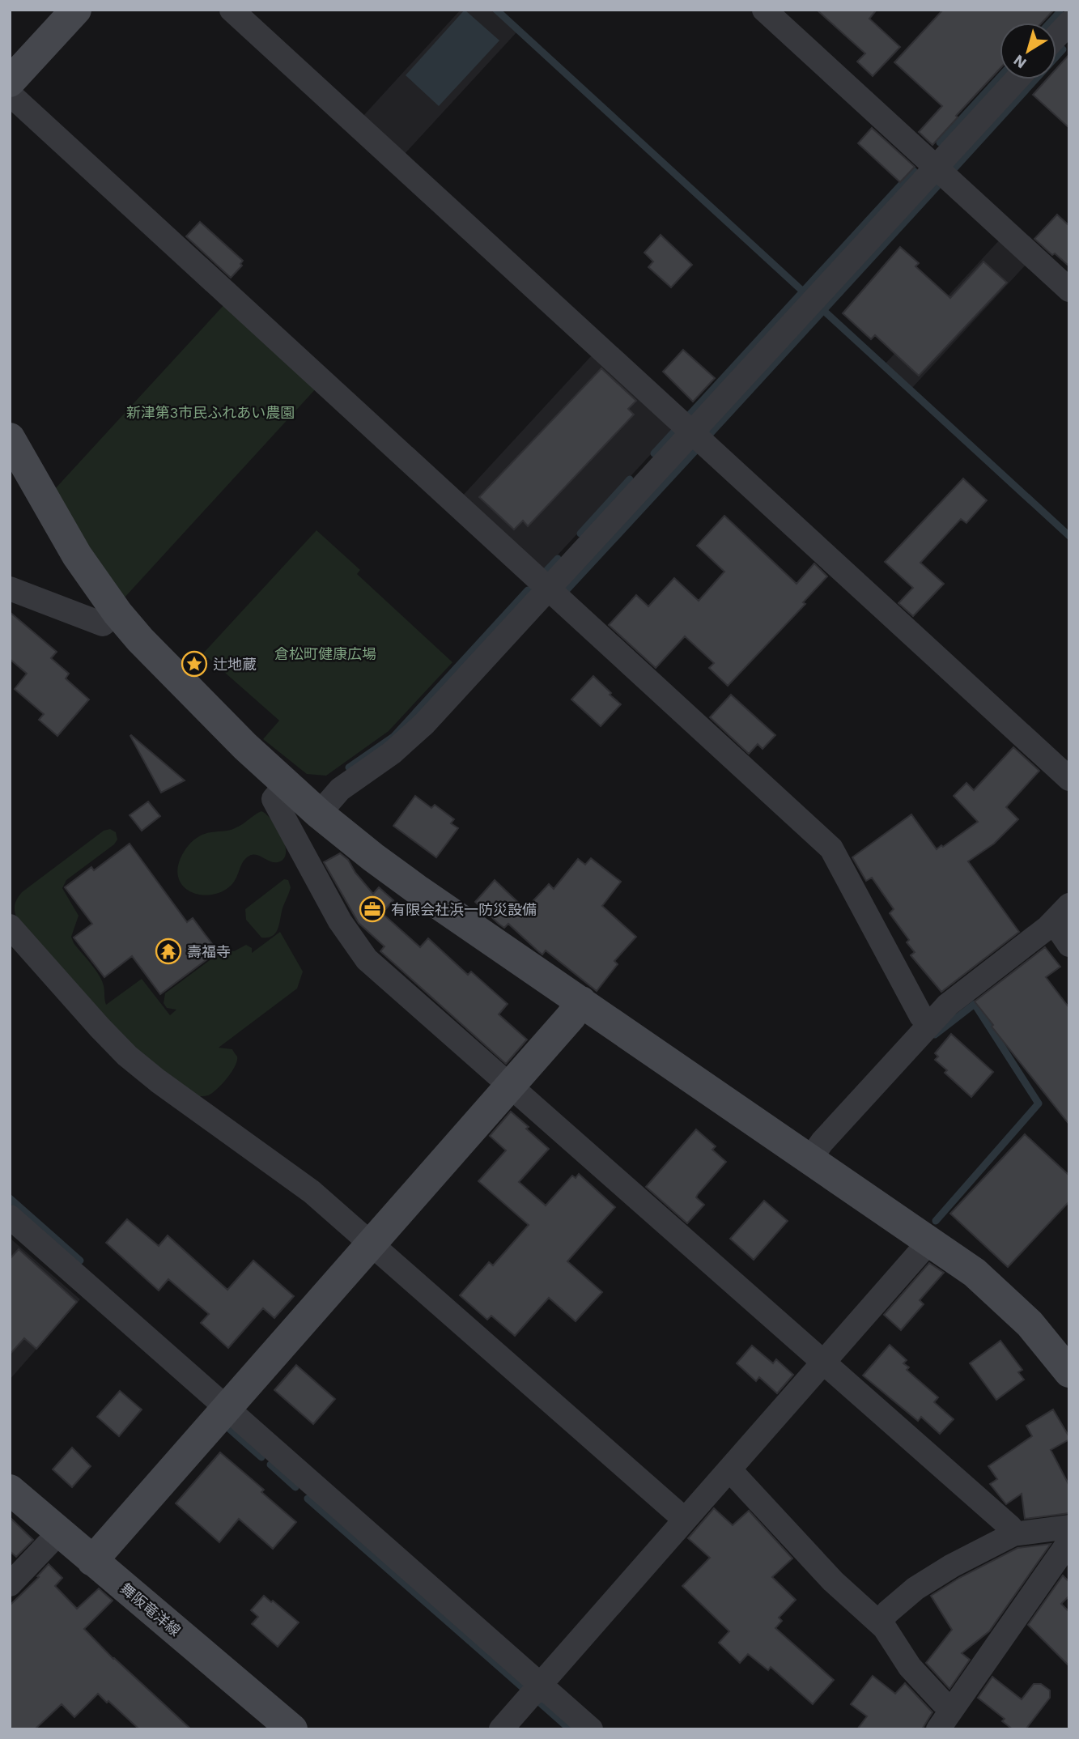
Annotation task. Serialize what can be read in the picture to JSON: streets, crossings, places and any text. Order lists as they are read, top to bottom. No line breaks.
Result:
{"streets":{"street":["舞阪竜洋線"]},"parks":["新津第3市民ふれあい農園","倉松町健康広場"],"places":{"place":["辻地蔵"],"office":["有限会社浜一防災設備"],"temple":["壽福寺"]},"north":"bottom left"}
